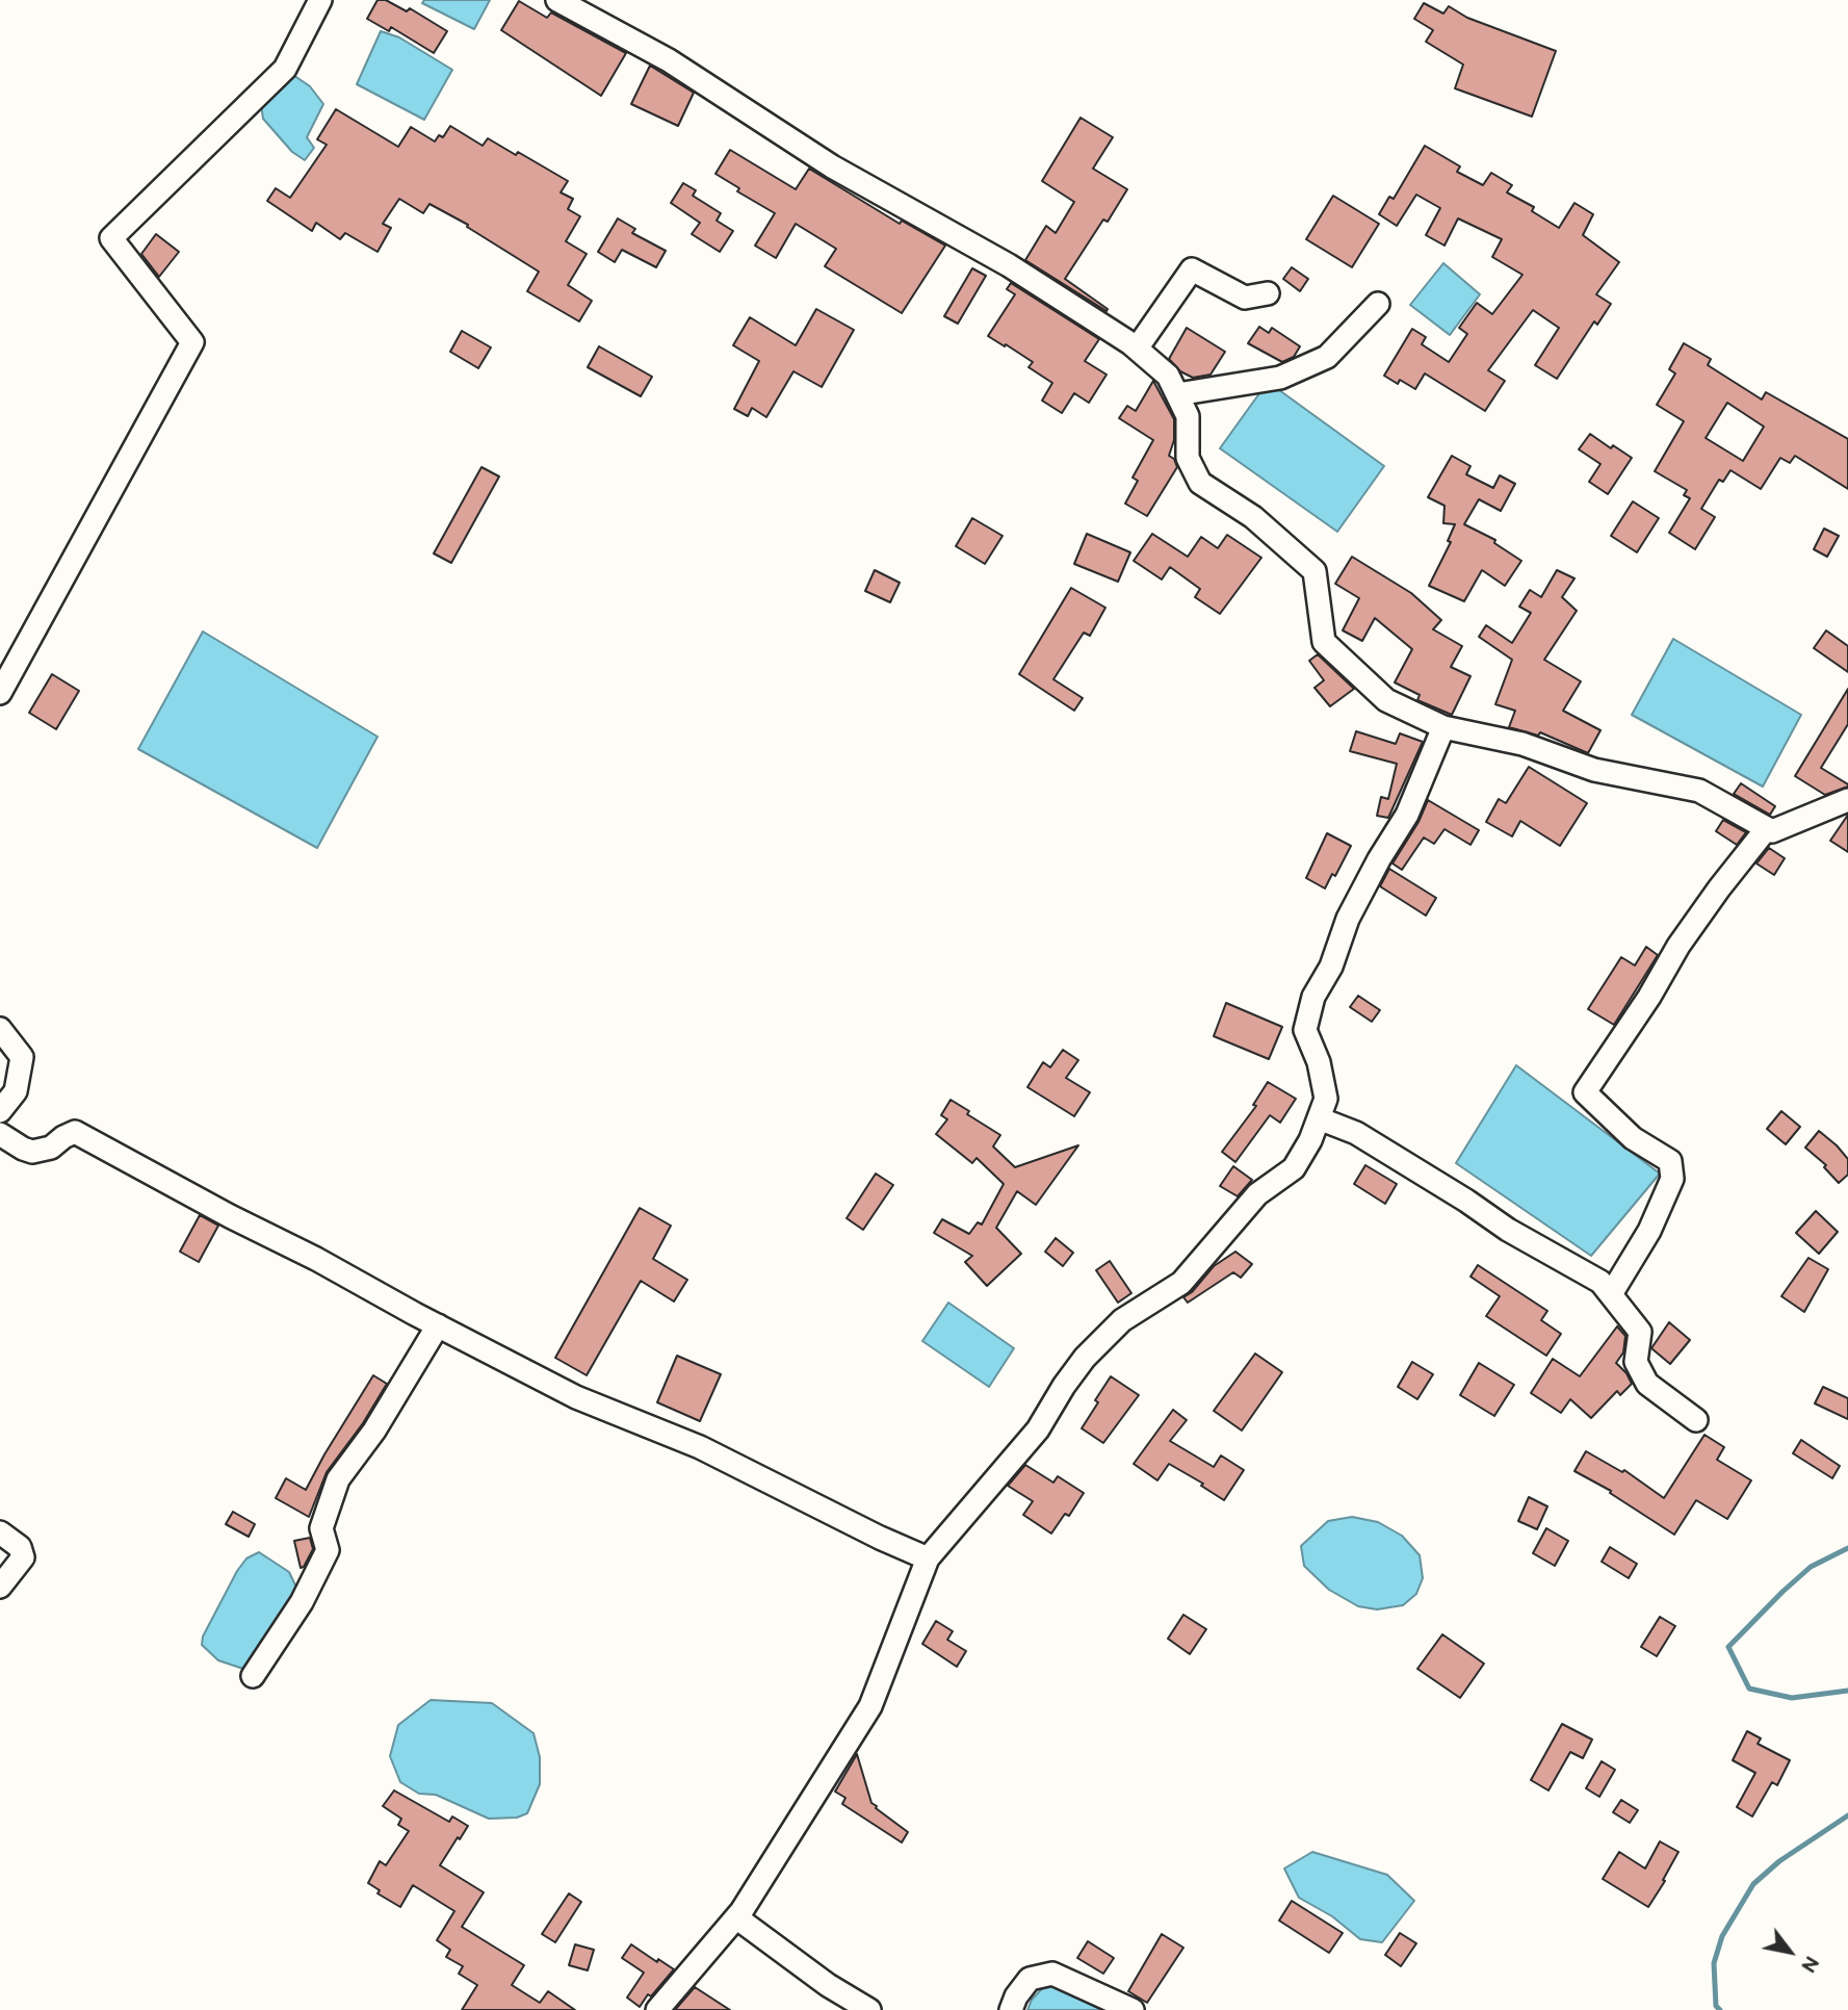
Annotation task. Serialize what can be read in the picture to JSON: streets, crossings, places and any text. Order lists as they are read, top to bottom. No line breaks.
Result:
{"north":"bottom right"}
